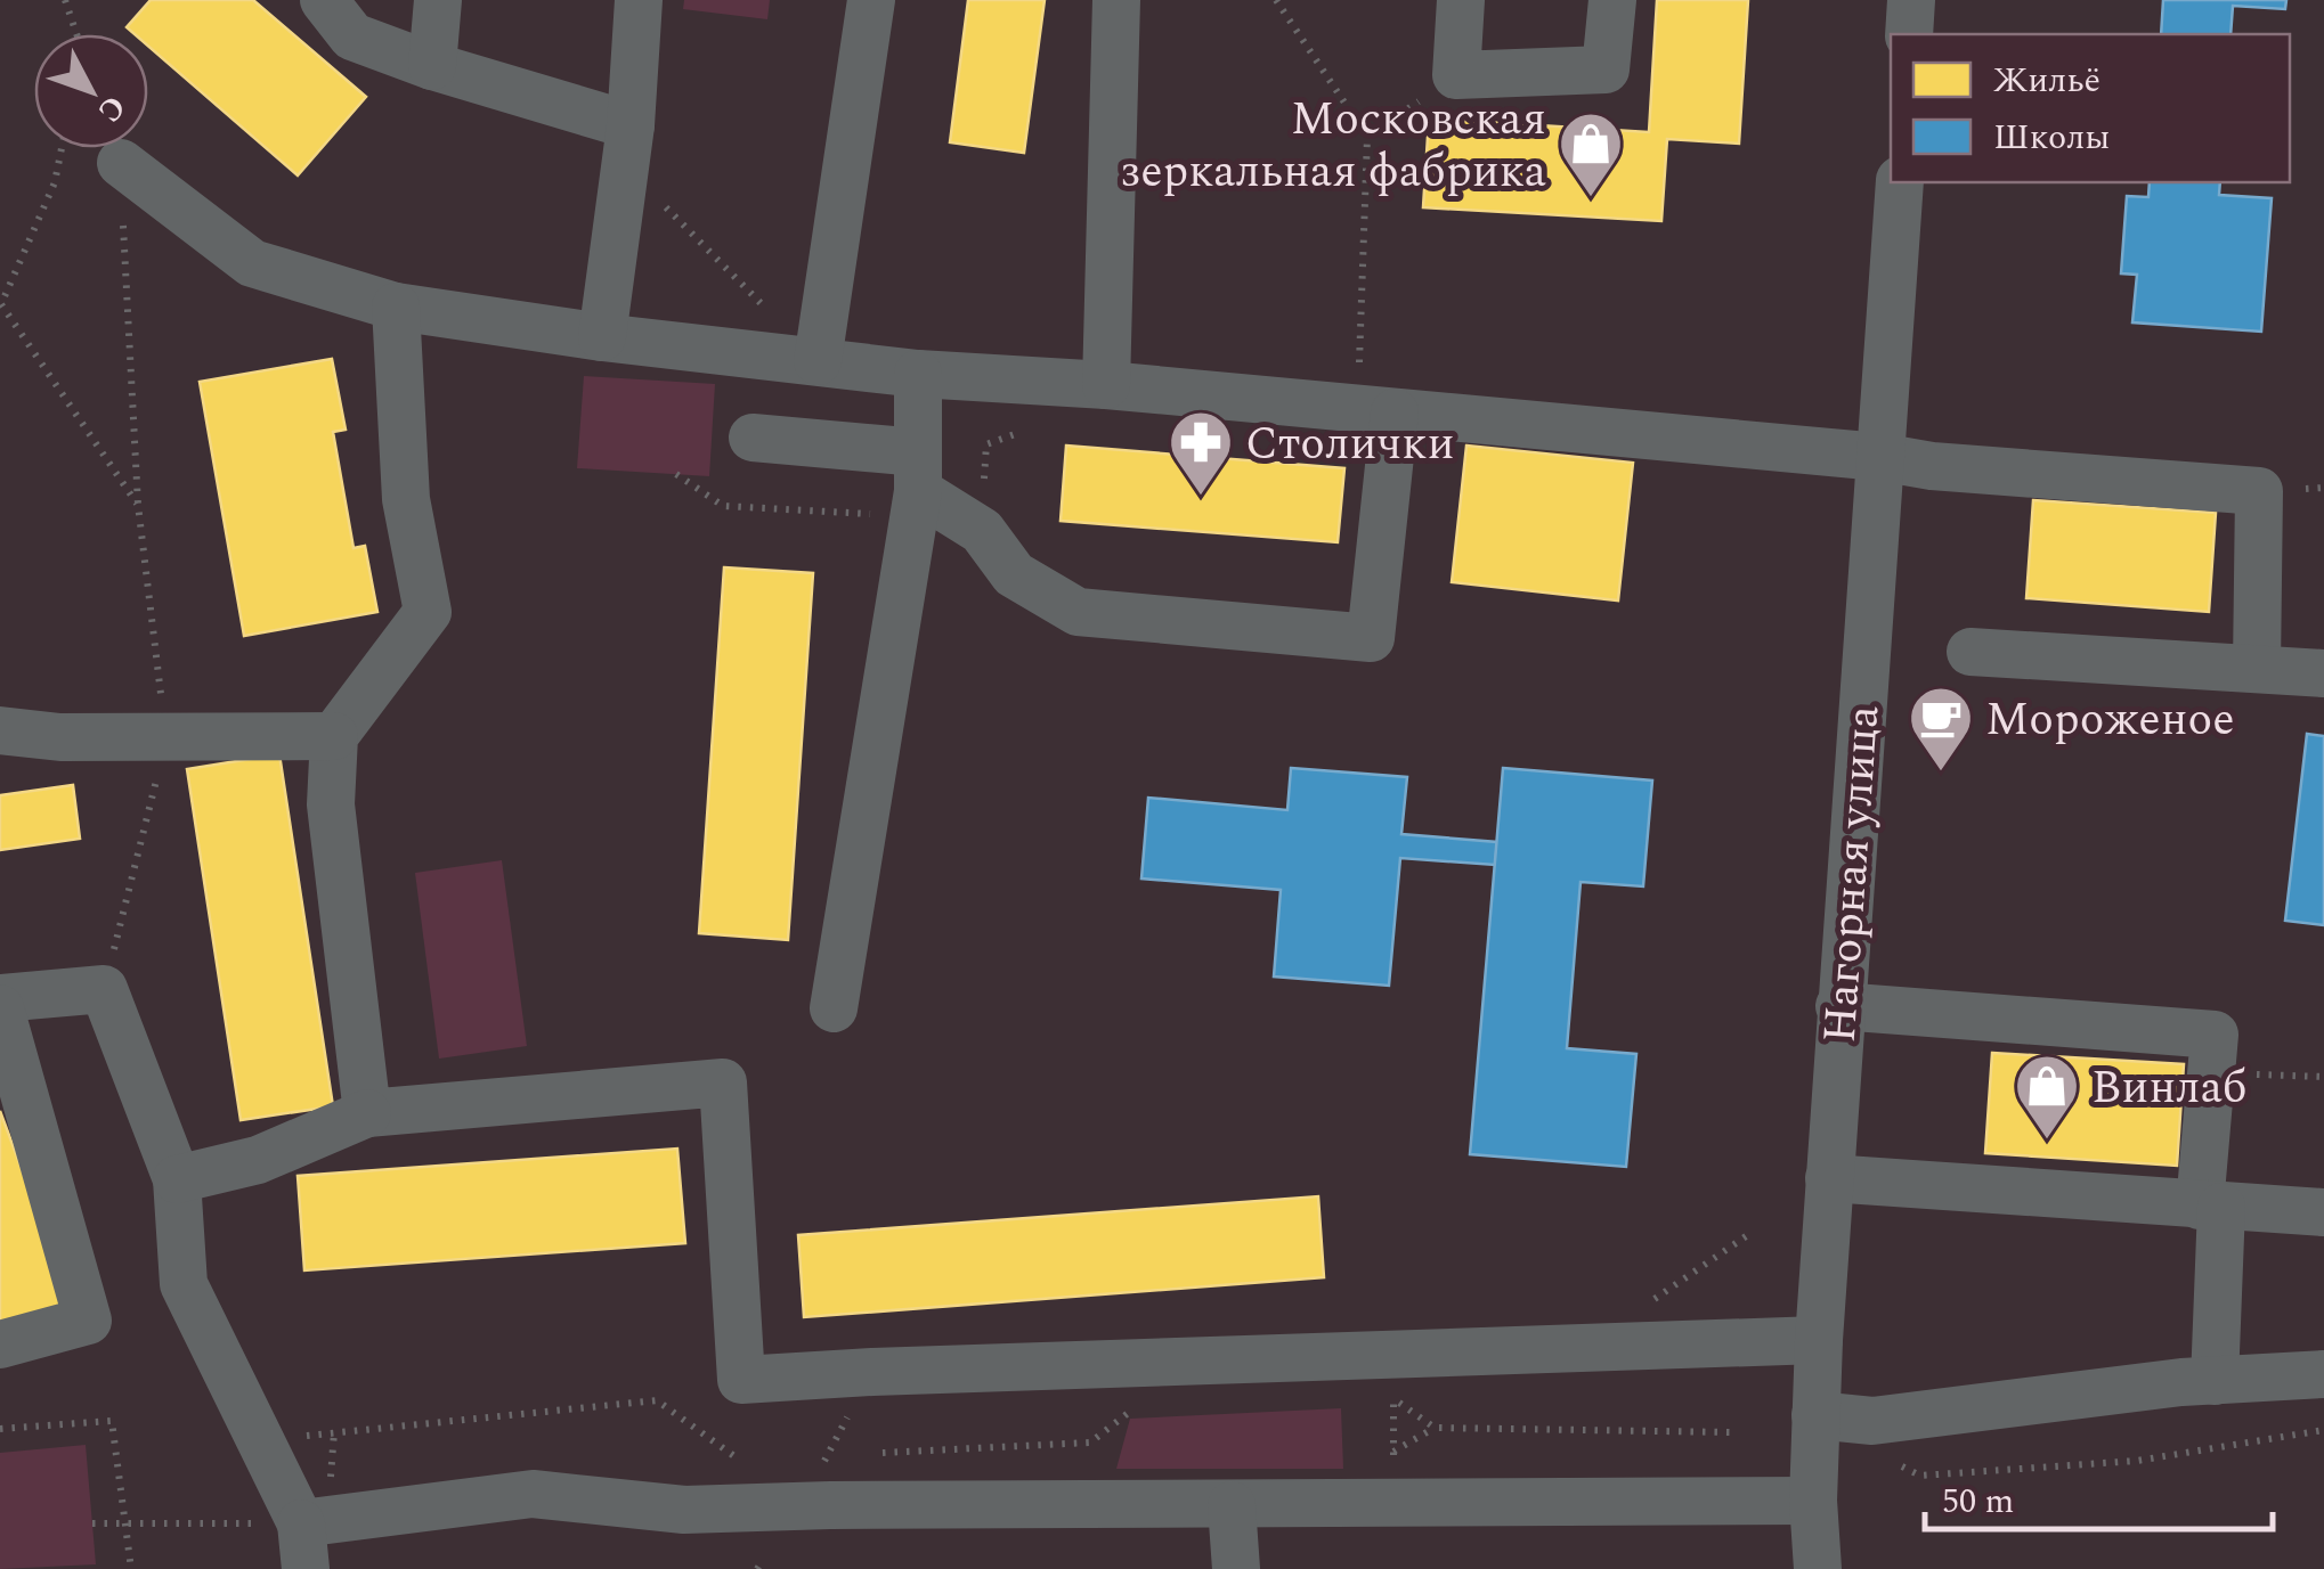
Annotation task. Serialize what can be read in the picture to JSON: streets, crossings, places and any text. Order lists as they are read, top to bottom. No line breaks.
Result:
{"streets":{"street":["Нагорная улица"]},"places":{"shop":["Московская зеркальная фабрика","Винлаб"],"pharmacy":["Столички"],"cafe":["Мороженое"]},"legend":["Жильё","Школы"],"scale_bar":"50 m","north":"bottom right"}
